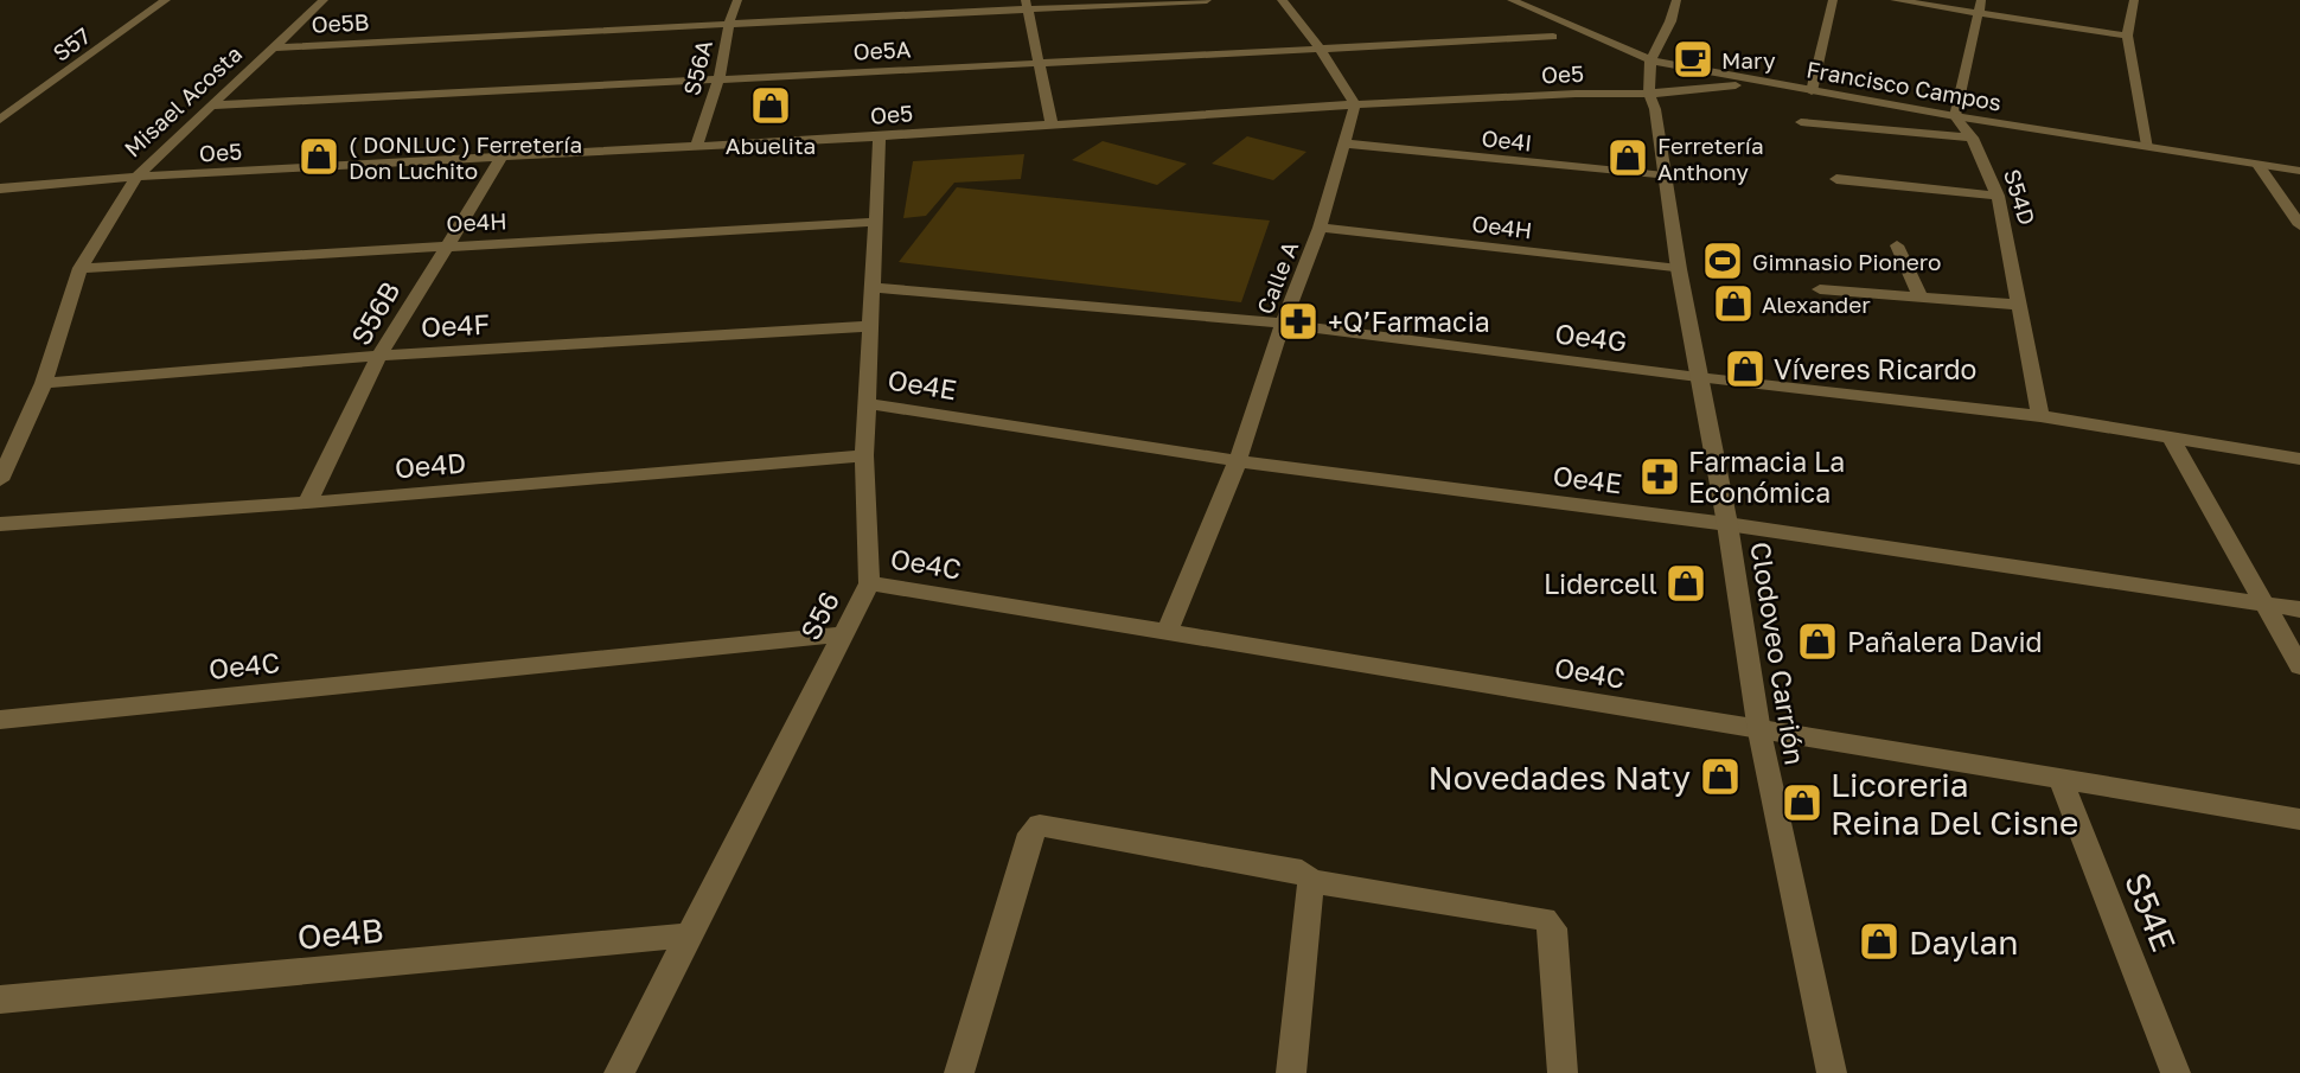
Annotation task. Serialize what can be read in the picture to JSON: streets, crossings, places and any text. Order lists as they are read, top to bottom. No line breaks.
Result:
{"streets":{"street":["Oe5B","S57","Oe5A","S56A","Oe5","Francisco Campos","Misael Acosta","Oe4I","S54D","Oe4H","Calle A","S56B","Oe4F","Oe4G","Oe4E","Oe4D","Oe4C","S56","Clodoveo Carrión","S54E","Oe4B"]},"crossings":[["Oe5B","S56A"],["Oe5B","Misael Acosta"],["Oe5A","S56A"],["Oe5A","Misael Acosta"],["S56A","Oe5"],["Oe5","Francisco Campos"],["Oe5","Misael Acosta"],["Oe5","Calle A"],["Oe5","S56B"],["Oe5","S56"],["Oe5","Clodoveo Carrión"],["Francisco Campos","S54D"],["Francisco Campos","Clodoveo Carrión"],["Misael Acosta","Oe4H"],["Misael Acosta","Oe4F"],["Oe4I","Calle A"],["Oe4I","Clodoveo Carrión"],["S54D","Oe4G"],["Oe4H","Calle A"],["Oe4H","S56B"],["Oe4H","S56"],["Oe4H","Clodoveo Carrión"],["Calle A","Oe4G"],["Calle A","Oe4E"],["Calle A","Oe4C"],["S56B","Oe4F"],["S56B","Oe4D"],["Oe4F","S56"],["Oe4G","S56"],["Oe4G","Clodoveo Carrión"],["Oe4E","S56"],["Oe4E","Clodoveo Carrión"],["Oe4D","S56"],["Oe4C","S56"],["Oe4C","Clodoveo Carrión"],["Oe4C","S54E"],["S56","Oe4B"]],"places":{"cafe":["Mary"],"shop":["Abuelita","( DONLUC ) Ferretería Don Luchito","Ferretería Anthony","Alexander","Víveres Ricardo","Lidercell","Pañalera David","Novedades Naty","Licoreria Reina Del Cisne","Daylan"],"sports":["Gimnasio Pionero"],"pharmacy":["+Q’Farmacia","Farmacia La Económica"]}}
